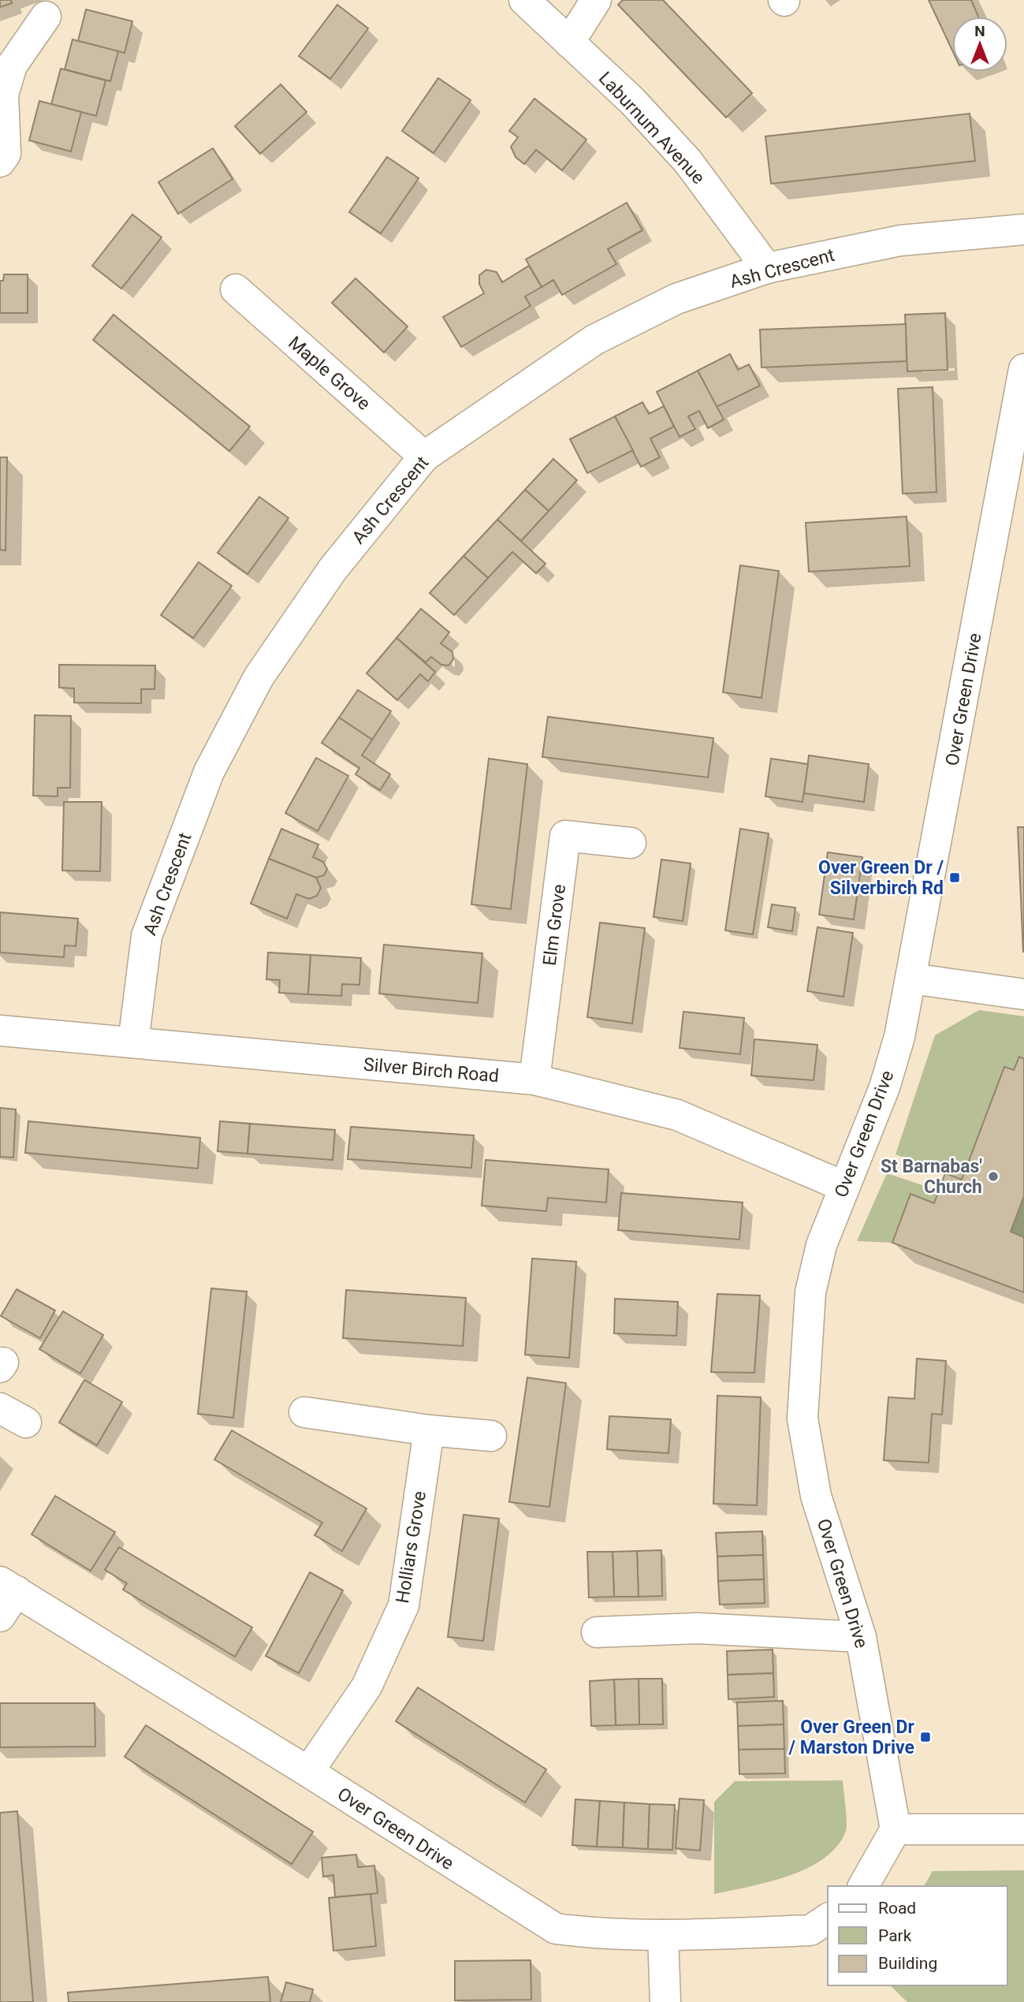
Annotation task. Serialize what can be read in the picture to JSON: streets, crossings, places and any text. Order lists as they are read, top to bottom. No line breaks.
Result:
{"streets":{"street":["Laburnum Avenue","Ash Crescent","Maple Grove","Over Green Drive","Elm Grove","Silver Birch Road","Holliars Grove"]},"crossings":[["Laburnum Avenue","Ash Crescent"],["Ash Crescent","Maple Grove"],["Ash Crescent","Silver Birch Road"],["Over Green Drive","Silver Birch Road"],["Over Green Drive","Holliars Grove"],["Elm Grove","Silver Birch Road"]],"places":{"transit":["Over Green Dr / Silverbirch Rd","Over Green Dr / Marston Drive"],"other":["St Barnabas' Church"]},"legend":["Road","Park","Building"],"north":"top"}
